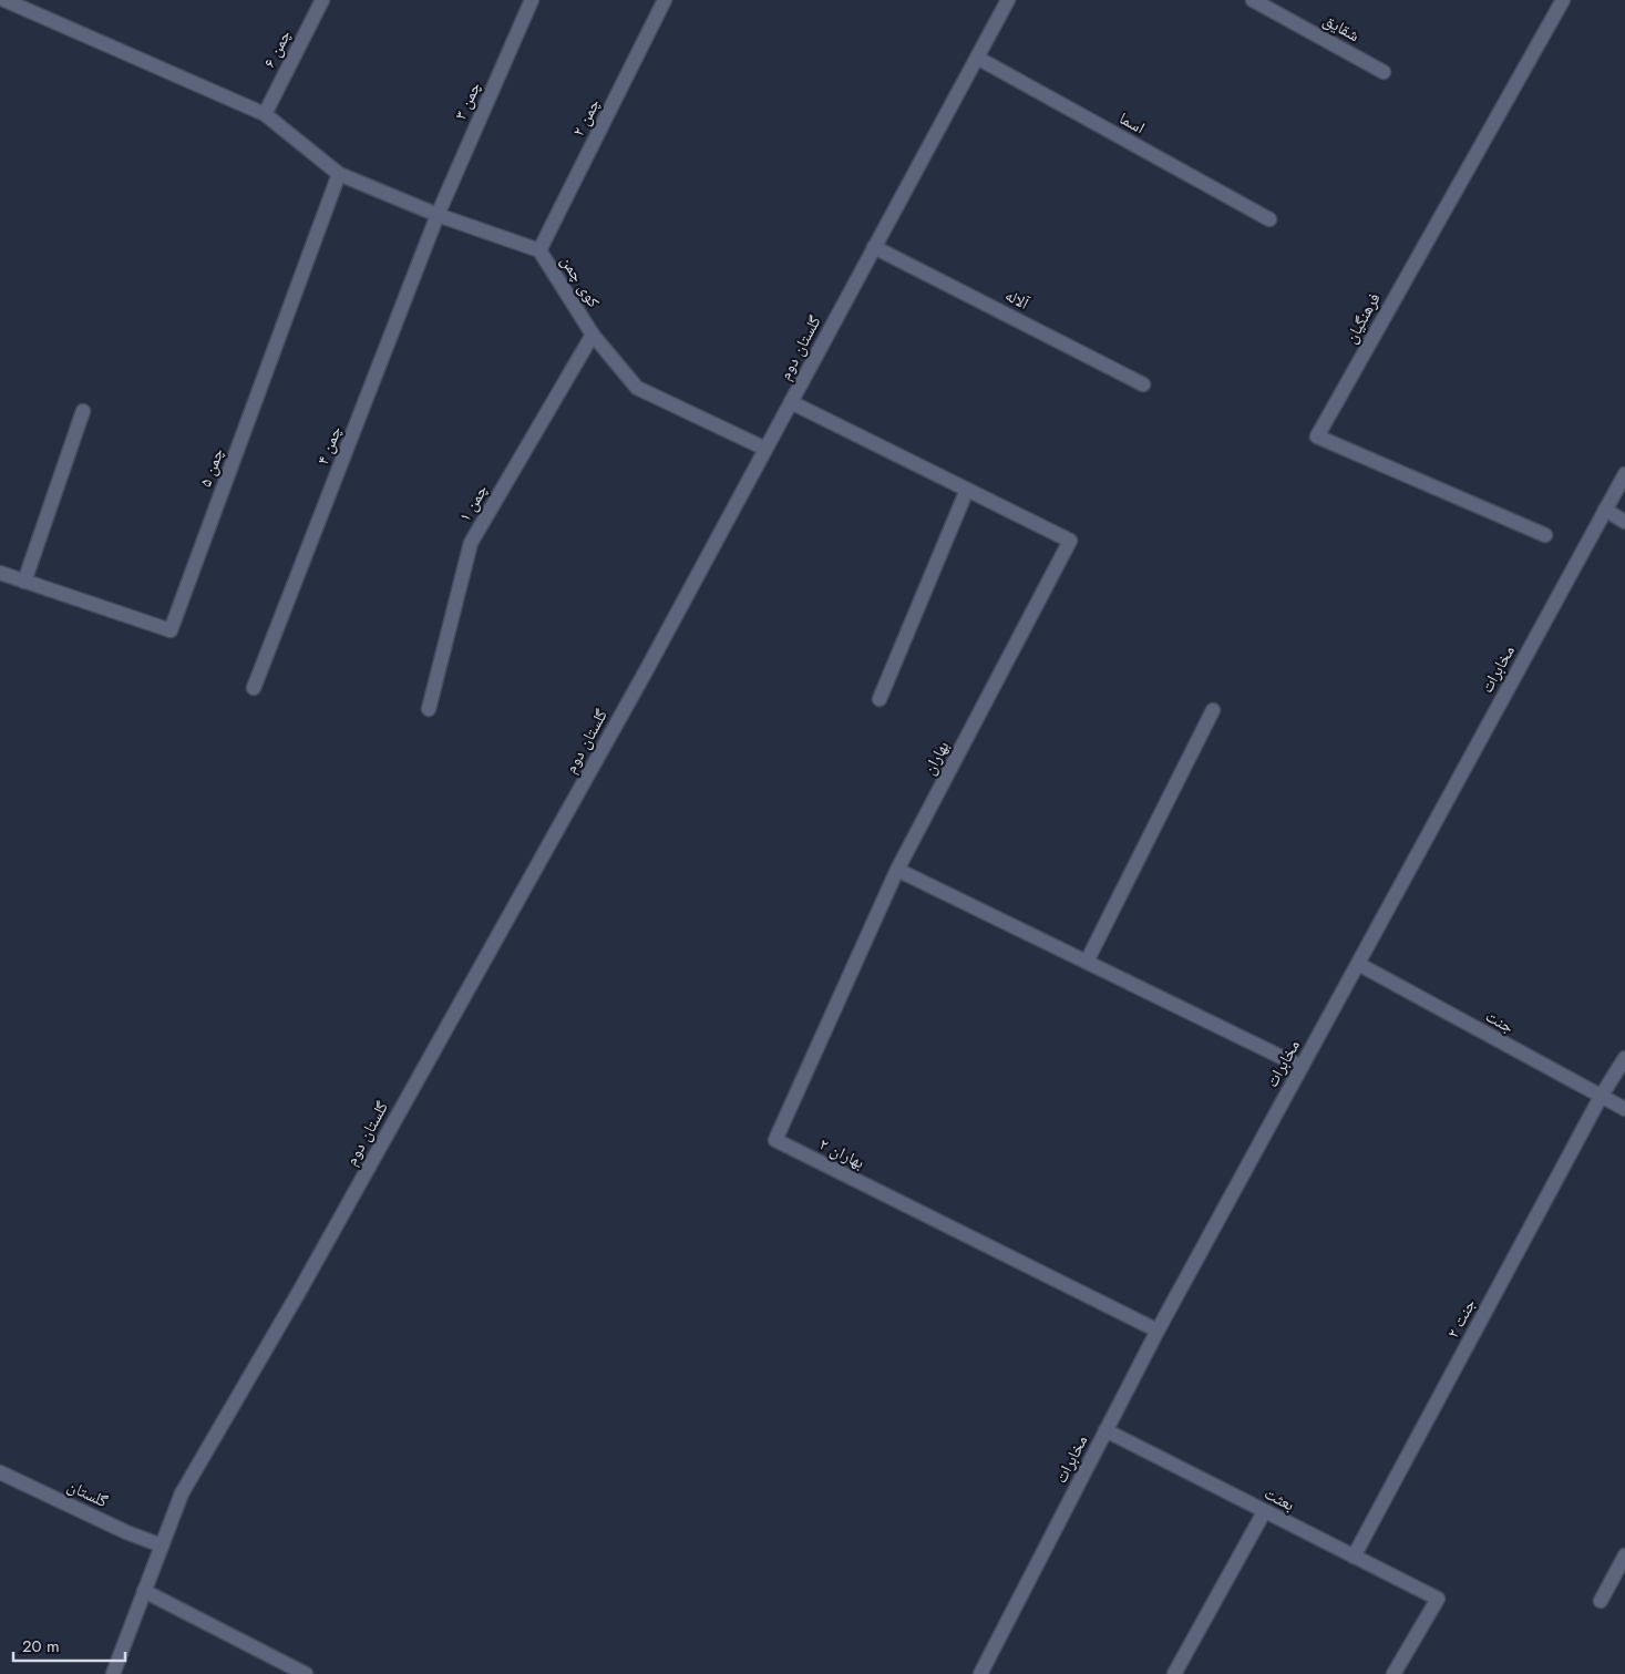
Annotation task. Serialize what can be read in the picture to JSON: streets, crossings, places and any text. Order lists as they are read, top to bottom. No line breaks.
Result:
{"streets":{"street":["شقایق","چمن ۶","چمن ۳","چمن ۲","اسما","کوی چمن","آلاله","فرهنگیان","گلستان دوم","چمن ۴","چمن ۵","چمن ۱","مخابرات","بهاران","جنت","بهاران ۲","جنت ۲","گلستان","بعثت"]},"crossings":[["چمن ۶","کوی چمن"],["چمن ۳","کوی چمن"],["چمن ۳","چمن ۴"],["چمن ۲","کوی چمن"],["اسما","گلستان دوم"],["کوی چمن","گلستان دوم"],["کوی چمن","چمن ۴"],["کوی چمن","چمن ۵"],["کوی چمن","چمن ۱"],["آلاله","گلستان دوم"],["گلستان دوم","بهاران"],["گلستان دوم","گلستان"],["مخابرات","جنت"],["مخابرات","بهاران ۲"],["مخابرات","بعثت"],["بهاران","بهاران ۲"],["جنت","جنت ۲"],["جنت ۲","بعثت"]],"scale_bar":"20 m"}
